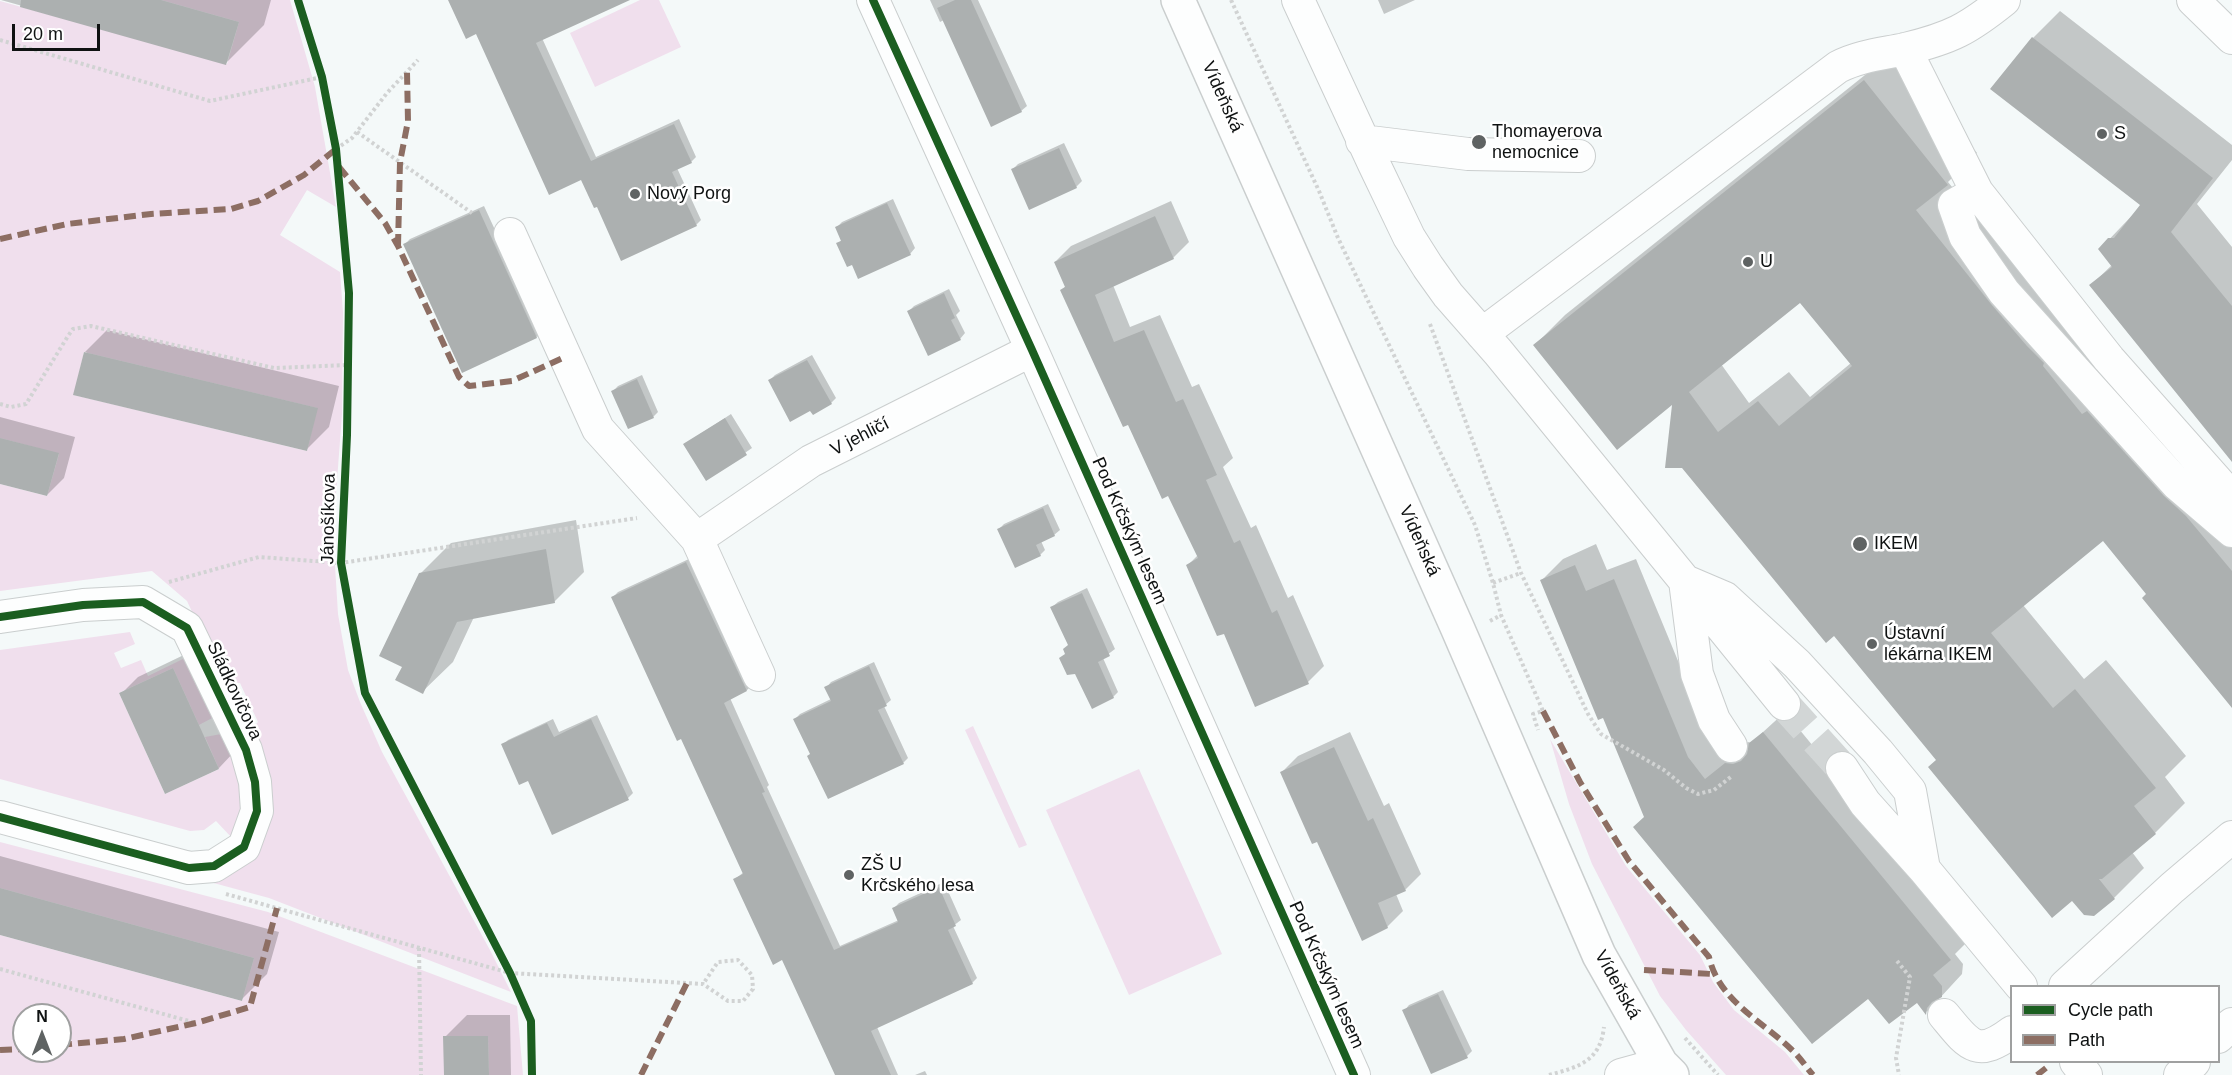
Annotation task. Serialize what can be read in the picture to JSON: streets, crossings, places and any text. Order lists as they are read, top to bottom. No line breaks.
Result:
{"streets":{"main road":["Vídeňská"],"street":["V jehličí","Pod Krčským lesem","Sládkovičova"],"cycle path":["Jánošíkova"]},"crossings":[["V jehličí","Pod Krčským lesem"]],"places":["S","Thomayerova nemocnice","Nový Porg","U","IKEM","Ústavní lékárna IKEM","ZŠ U Krčského lesa"],"legend":["Cycle path","Path"],"scale_bar":"20 m","north":"top"}
